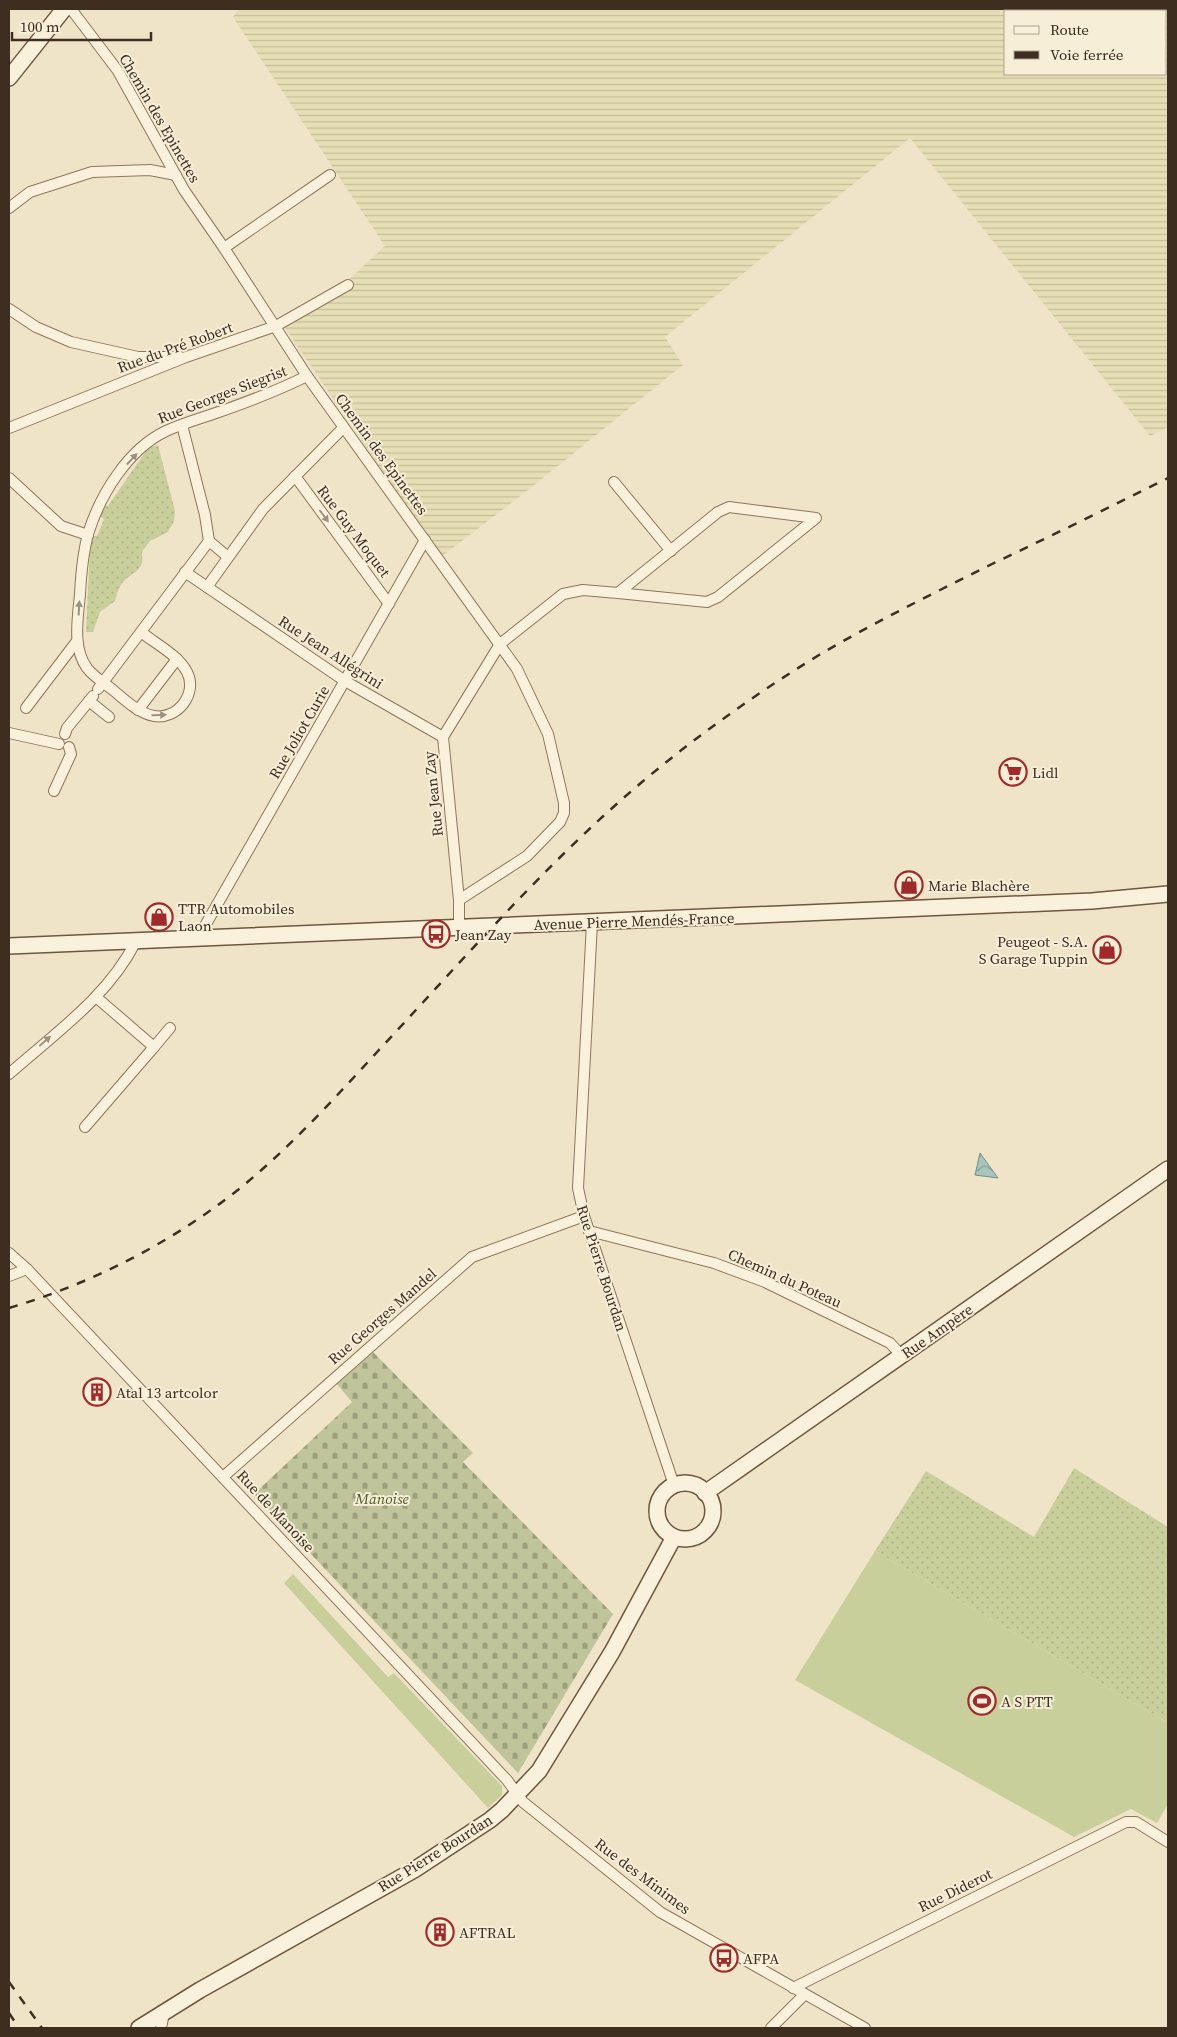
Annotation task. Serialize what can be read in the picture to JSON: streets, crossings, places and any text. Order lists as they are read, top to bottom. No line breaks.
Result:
{"streets":{"street":["Chemin des Epinettes","Rue du Pré Robert","Rue Georges Siegrist","Rue Guy Moquet","Rue Jean Allégrini","Rue Joliot Curie","Rue Jean Zay","Avenue Pierre Mendés-France","Rue Pierre Bourdan","Chemin du Poteau","Rue Georges Mandel","Rue Ampère","Rue de Manoise","Rue des Minimes","Rue Diderot"]},"crossings":[["Chemin des Epinettes","Rue du Pré Robert"],["Chemin des Epinettes","Rue Georges Siegrist"],["Chemin des Epinettes","Rue Joliot Curie"],["Chemin des Epinettes","Rue Jean Zay"],["Rue Guy Moquet","Rue Joliot Curie"],["Rue Jean Allégrini","Rue Joliot Curie"],["Rue Jean Allégrini","Rue Jean Zay"],["Rue Joliot Curie","Avenue Pierre Mendés-France"],["Rue Jean Zay","Avenue Pierre Mendés-France"],["Avenue Pierre Mendés-France","Rue Pierre Bourdan"],["Rue Pierre Bourdan","Chemin du Poteau"],["Rue Pierre Bourdan","Rue Georges Mandel"],["Rue Pierre Bourdan","Rue Ampère"],["Rue Pierre Bourdan","Rue de Manoise"],["Rue Pierre Bourdan","Rue des Minimes"],["Chemin du Poteau","Rue Ampère"],["Rue Georges Mandel","Rue de Manoise"],["Rue de Manoise","Rue des Minimes"],["Rue des Minimes","Rue Diderot"]],"one_way":["Rue Georges Siegrist","Rue Guy Moquet"],"parks":["Manoise"],"places":{"supermarket":["Lidl"],"shop":["Marie Blachère","TTR Automobiles Laon","Peugeot - S.A. S Garage Tuppin"],"bus stop":["Jean Zay","AFPA"],"building":["Atal 13 artcolor","AFTRAL"],"sports":["A S PTT"]},"legend":["Route","Voie ferrée"],"scale_bar":"100 m"}
